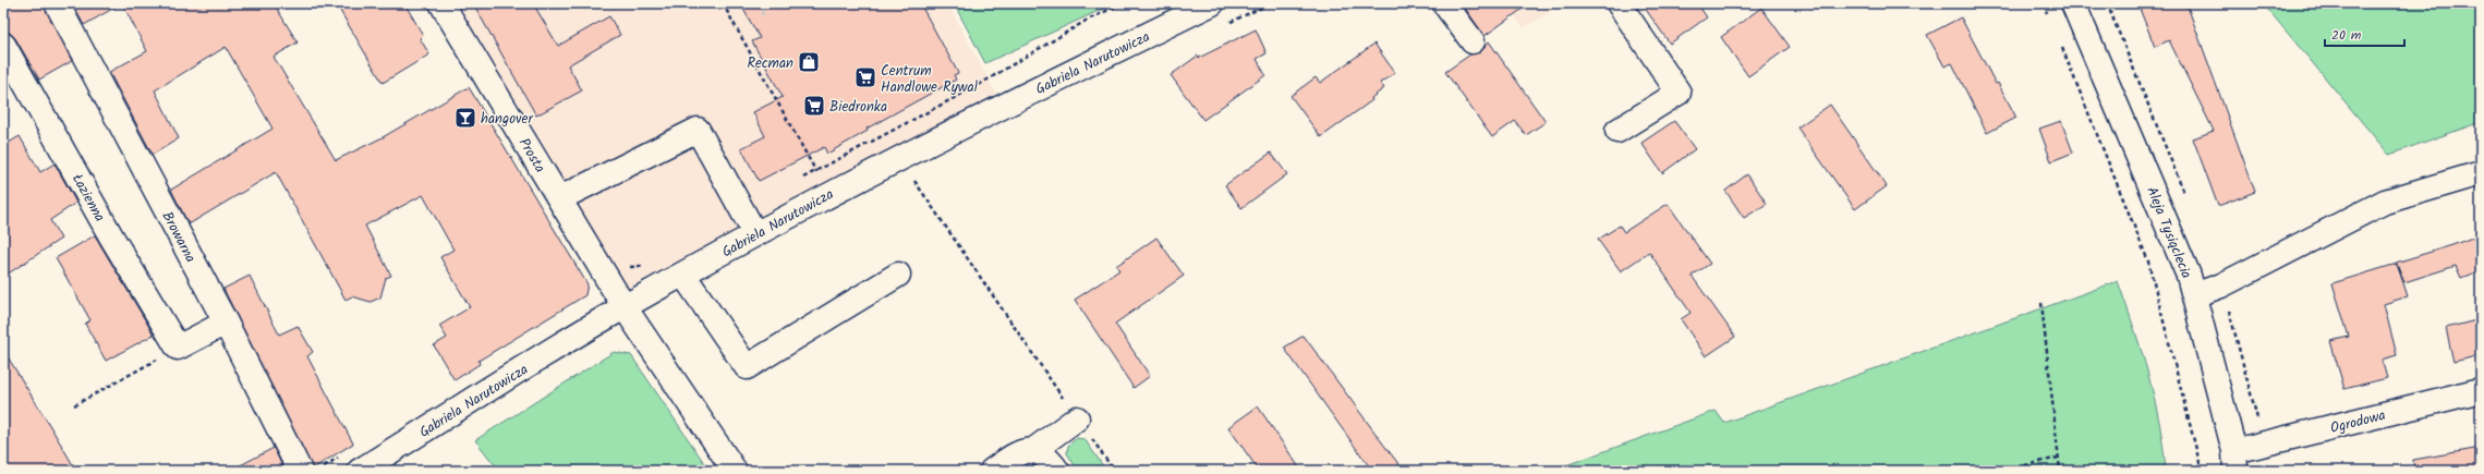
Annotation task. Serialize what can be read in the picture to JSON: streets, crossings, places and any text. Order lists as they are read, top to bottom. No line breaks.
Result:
{"streets":{"street":["Gabriela Narutowicza","Prosta","Łazienna","Aleja Tysiąclecia","Browarna","Ogrodowa"]},"crossings":[["Gabriela Narutowicza","Prosta"],["Aleja Tysiąclecia","Ogrodowa"]],"places":{"shop":["Recman"],"supermarket":["Centrum Handlowe Rywal","Biedronka"],"bar":["hangover"]},"scale_bar":"20 m"}
